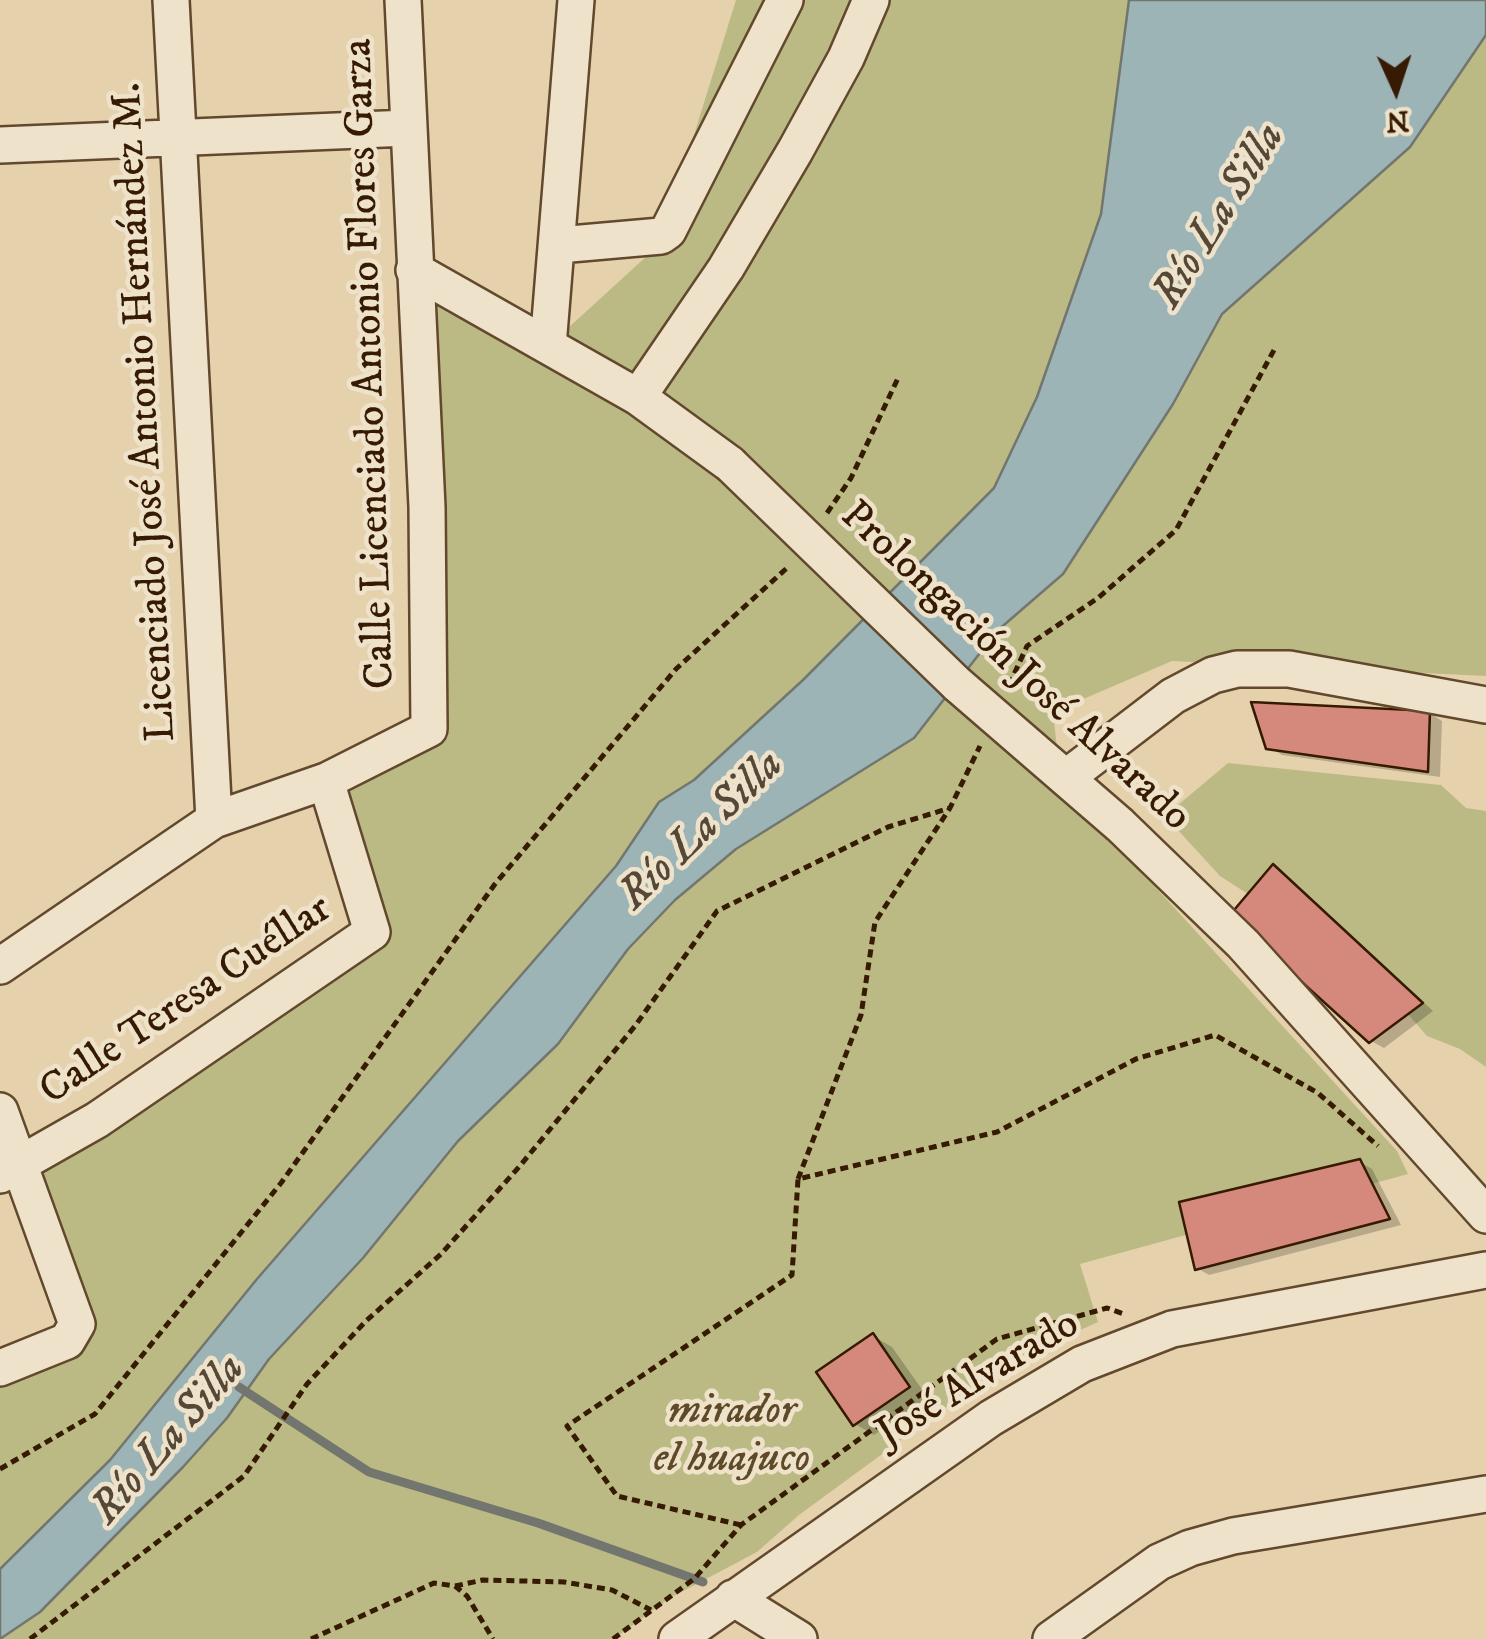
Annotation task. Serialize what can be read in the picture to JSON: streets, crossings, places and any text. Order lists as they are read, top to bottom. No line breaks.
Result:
{"streets":{"street":["Calle Licenciado Antonio Flores Garza","Licenciado José Antonio Hernández M.","Prolongación José Alvarado","Calle Teresa Cuéllar","José Alvarado"]},"crossings":[["Calle Licenciado Antonio Flores Garza","Prolongación José Alvarado"],["Calle Licenciado Antonio Flores Garza","Calle Teresa Cuéllar"]],"water":["Río La Silla"],"parks":["mirador el huajuco"],"north":"bottom"}
